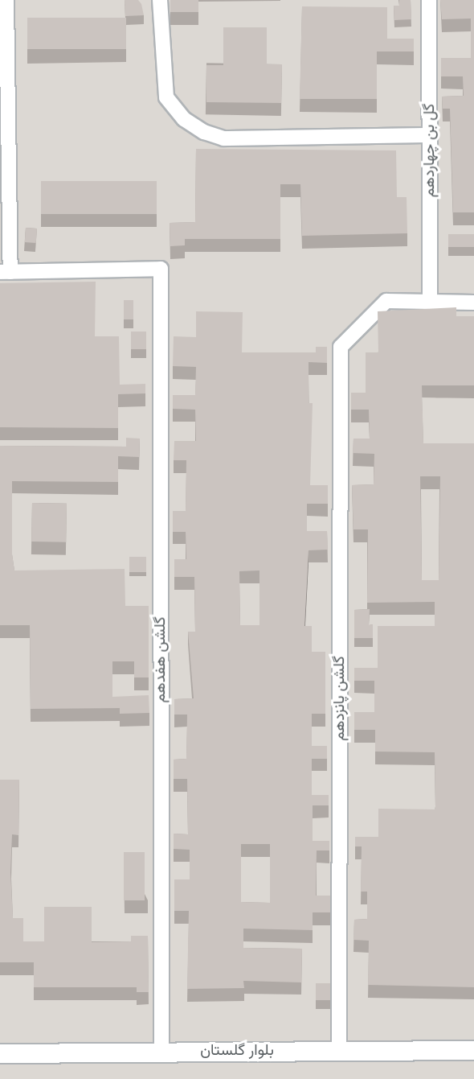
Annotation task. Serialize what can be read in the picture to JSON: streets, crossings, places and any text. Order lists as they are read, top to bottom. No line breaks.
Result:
{"streets":{"street":["گل بن چهاردهم","گلشن هفدهم","گلشن پانزدهم","بلوار گلستان"]},"crossings":[["گل بن چهاردهم","گلشن پانزدهم"],["گلشن هفدهم","بلوار گلستان"],["گلشن پانزدهم","بلوار گلستان"]]}
